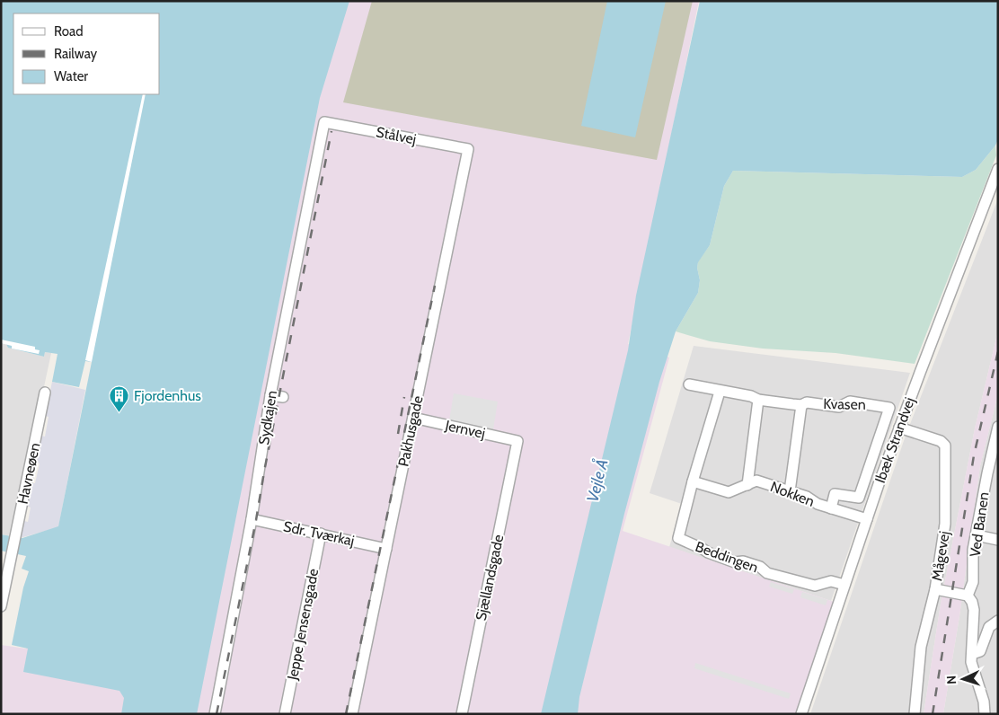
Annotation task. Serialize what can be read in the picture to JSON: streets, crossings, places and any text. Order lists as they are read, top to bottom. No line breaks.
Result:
{"streets":{"street":["Stålvej","Kvasen","Sydkajen","Jernvej","Pakhusgade","Ibæk Strandvej","Havneøen","Nokken","Ved Banen","Sdr. Tværkaj","Mågevej","Beddingen","Sjællandsgade","Jeppe Jensensgade"]},"crossings":[["Stålvej","Sydkajen"],["Stålvej","Pakhusgade"],["Kvasen","Nokken"],["Kvasen","Beddingen"],["Sydkajen","Sdr. Tværkaj"],["Jernvej","Pakhusgade"],["Jernvej","Sjællandsgade"],["Pakhusgade","Sdr. Tværkaj"],["Ibæk Strandvej","Nokken"],["Ibæk Strandvej","Mågevej"],["Ibæk Strandvej","Beddingen"],["Nokken","Beddingen"],["Sdr. Tværkaj","Jeppe Jensensgade"]],"water":["Vejle Å"],"places":{"building":["Fjordenhus"]},"legend":["Road","Railway","Water"],"north":"left"}
